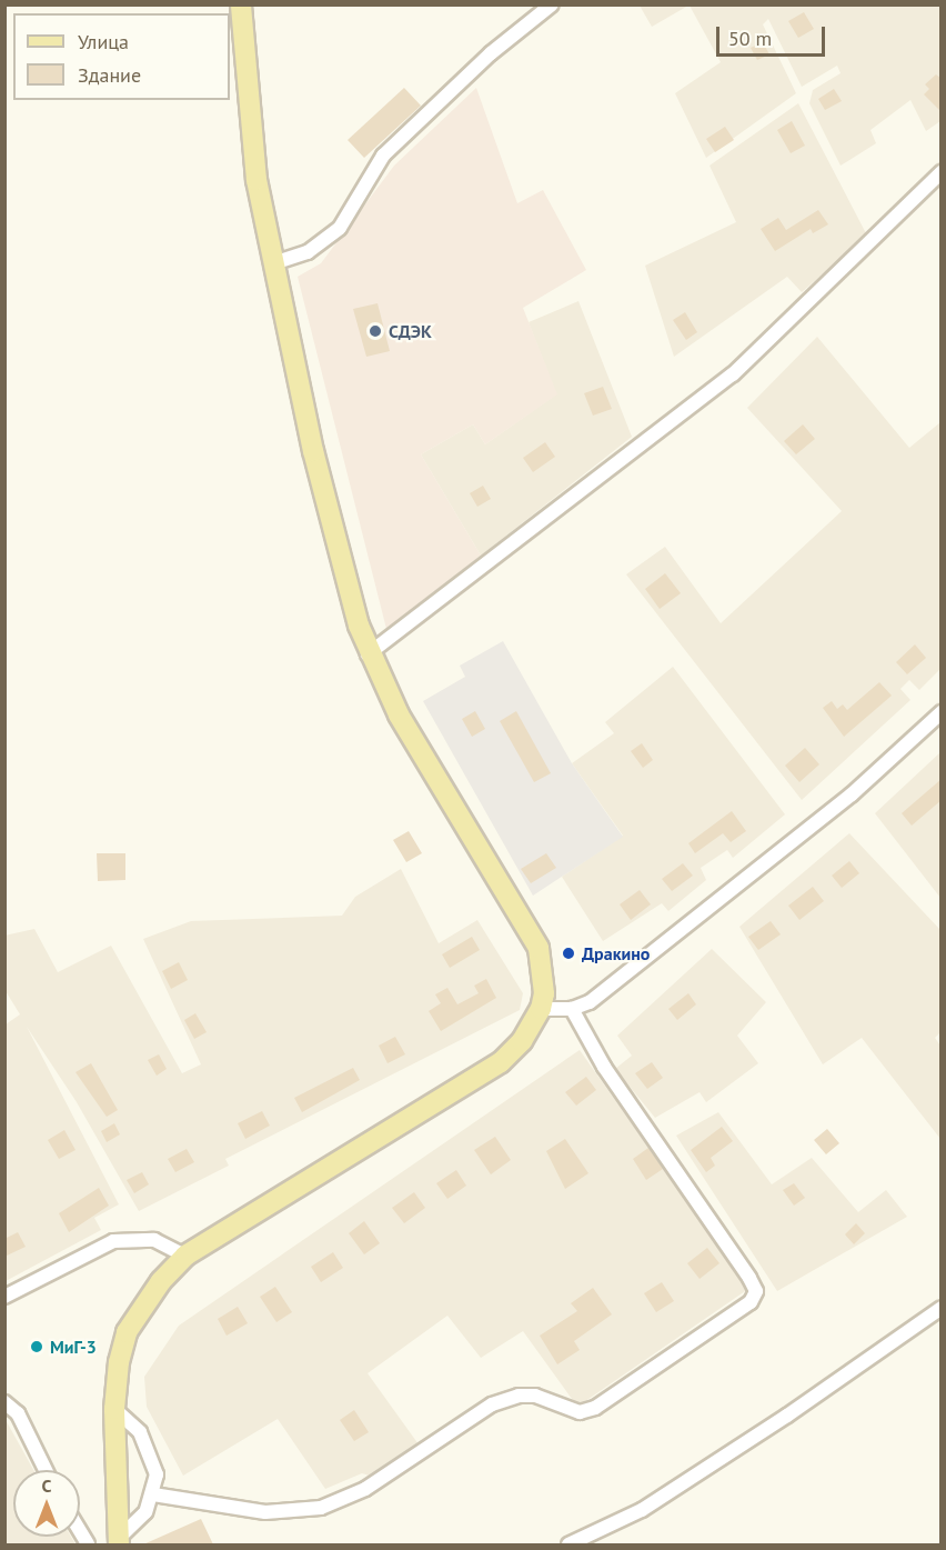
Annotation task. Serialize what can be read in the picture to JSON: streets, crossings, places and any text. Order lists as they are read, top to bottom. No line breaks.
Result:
{"places":["СДЭК","Дракино","МиГ-3"],"legend":["Улица","Здание"],"scale_bar":"50 m","north":"top"}
